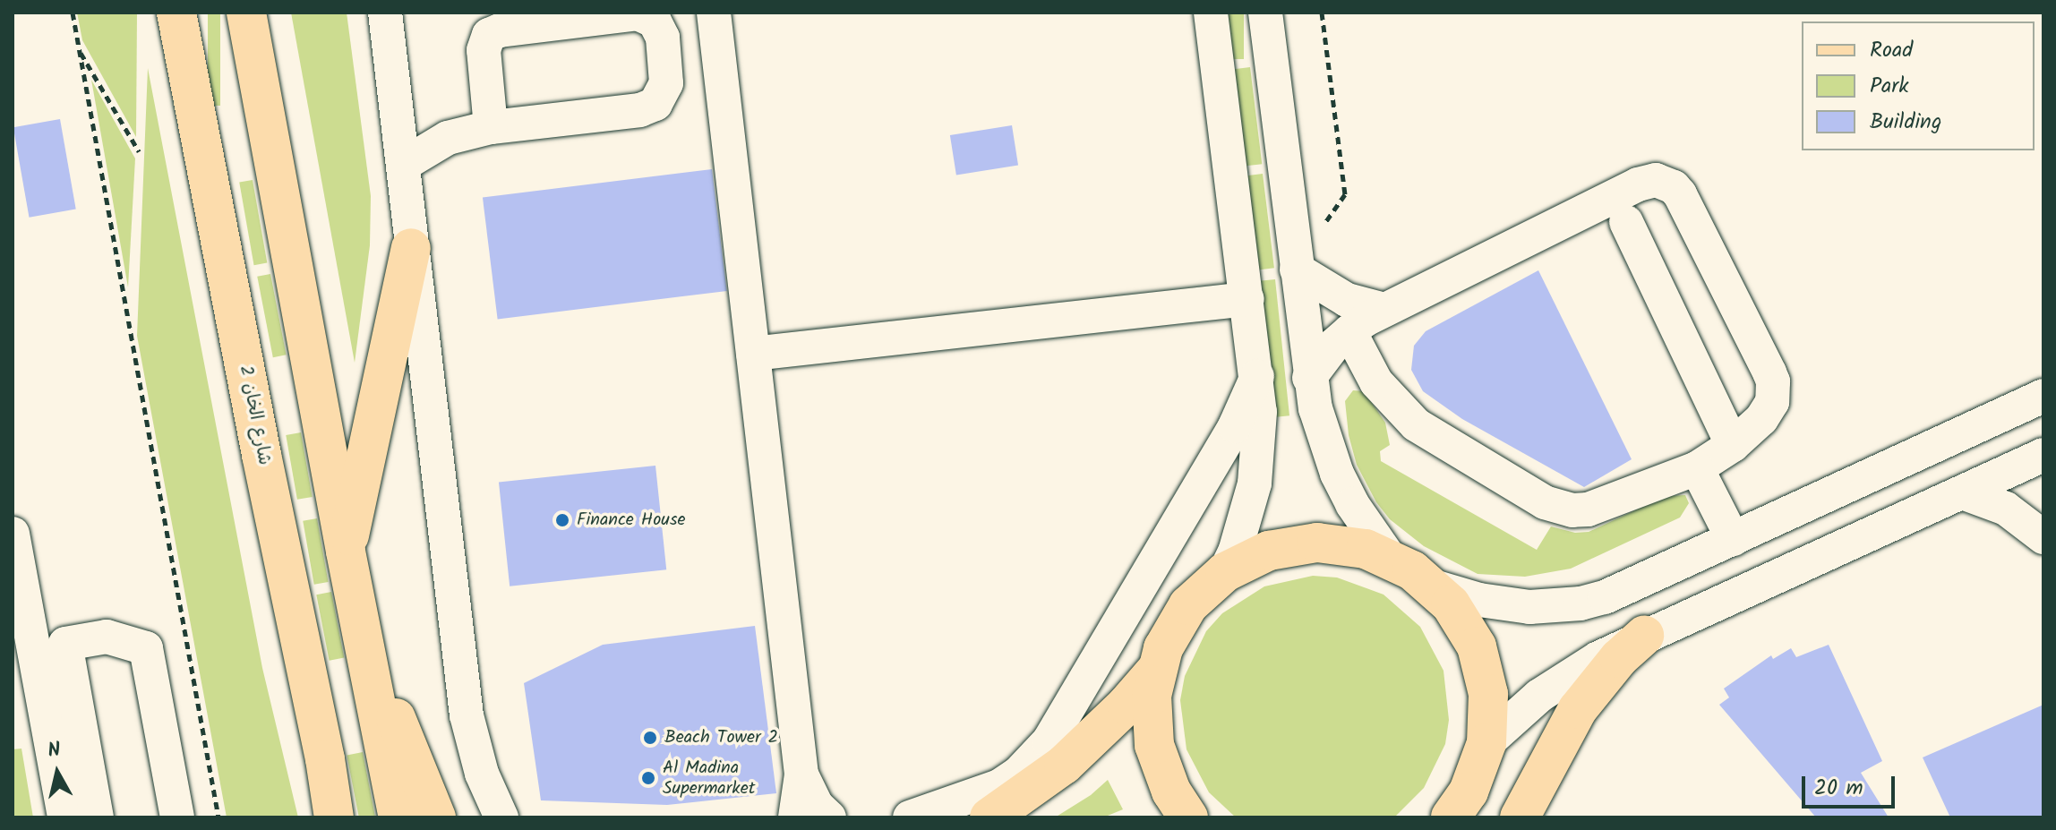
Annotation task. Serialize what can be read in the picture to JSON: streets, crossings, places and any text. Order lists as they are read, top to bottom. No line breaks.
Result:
{"streets":{"main road":["شارع الخان 2"]},"places":["Finance House","Beach Tower 2","Al Madina Supermarket"],"legend":["Road","Park","Building"],"scale_bar":"20 m","north":"top"}
